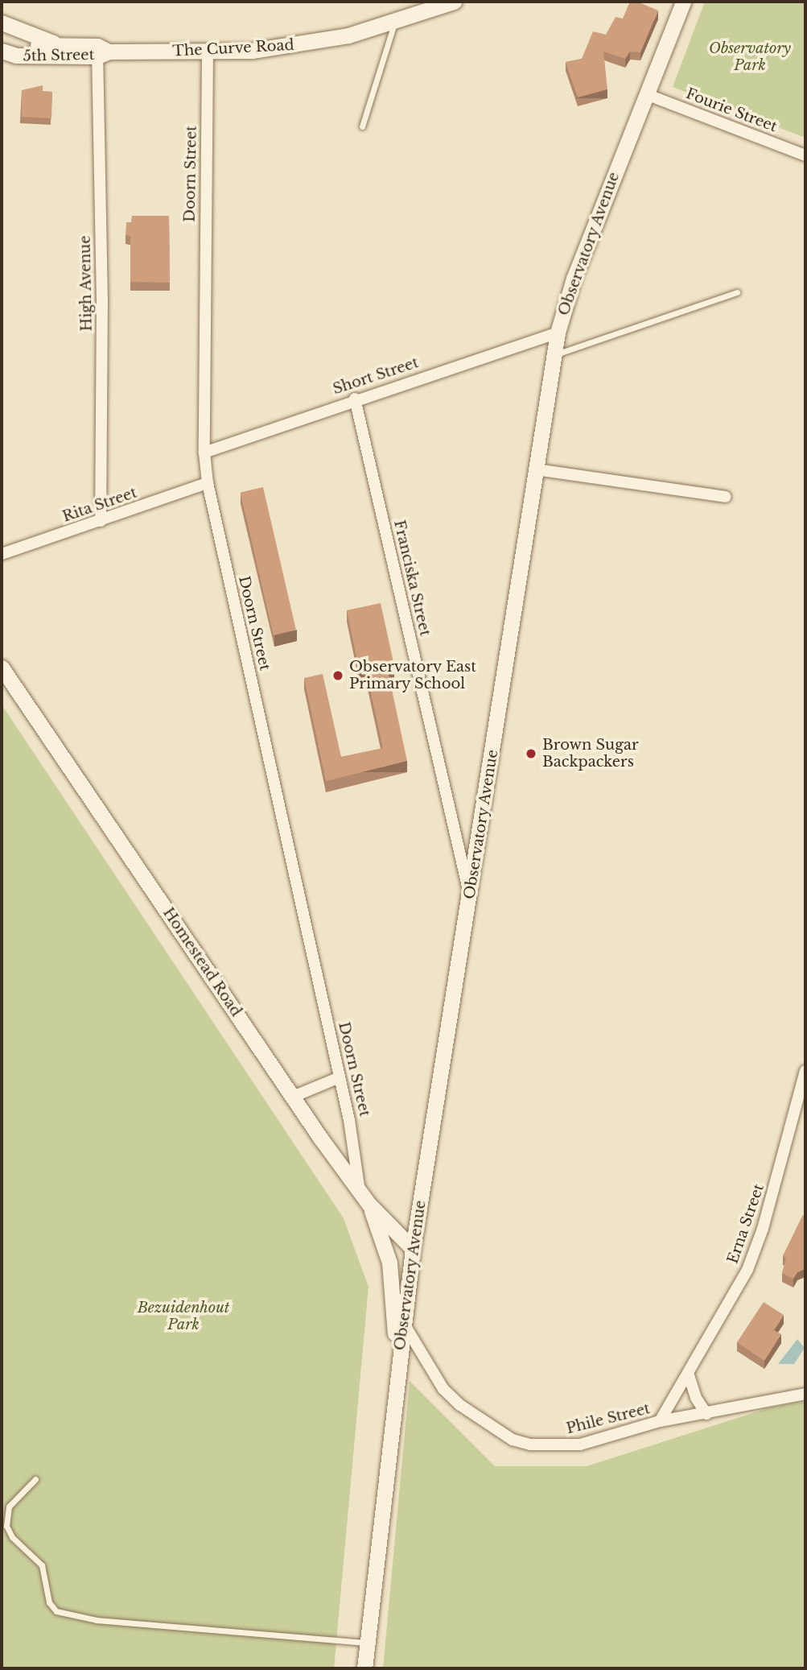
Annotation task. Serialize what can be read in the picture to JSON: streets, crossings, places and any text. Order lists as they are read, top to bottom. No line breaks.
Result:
{"streets":{"main road":["The Curve Road","5th Street","Observatory Avenue","Homestead Road"],"street":["Fourie Street","Doorn Street","High Avenue","Short Street","Rita Street","Franciska Street","Erna Street","Phile Street"]},"crossings":[["The Curve Road","5th Street"],["The Curve Road","Doorn Street"],["The Curve Road","High Avenue"],["5th Street","High Avenue"],["Fourie Street","Observatory Avenue"],["Doorn Street","Short Street"],["Doorn Street","Rita Street"],["Doorn Street","Homestead Road"],["Observatory Avenue","Short Street"],["Observatory Avenue","Franciska Street"],["Observatory Avenue","Homestead Road"],["Observatory Avenue","Phile Street"],["High Avenue","Rita Street"],["Short Street","Franciska Street"],["Erna Street","Phile Street"]],"parks":["Observatory Park","Bezuidenhout Park"],"places":["Observatory East Primary School","Brown Sugar Backpackers"]}
